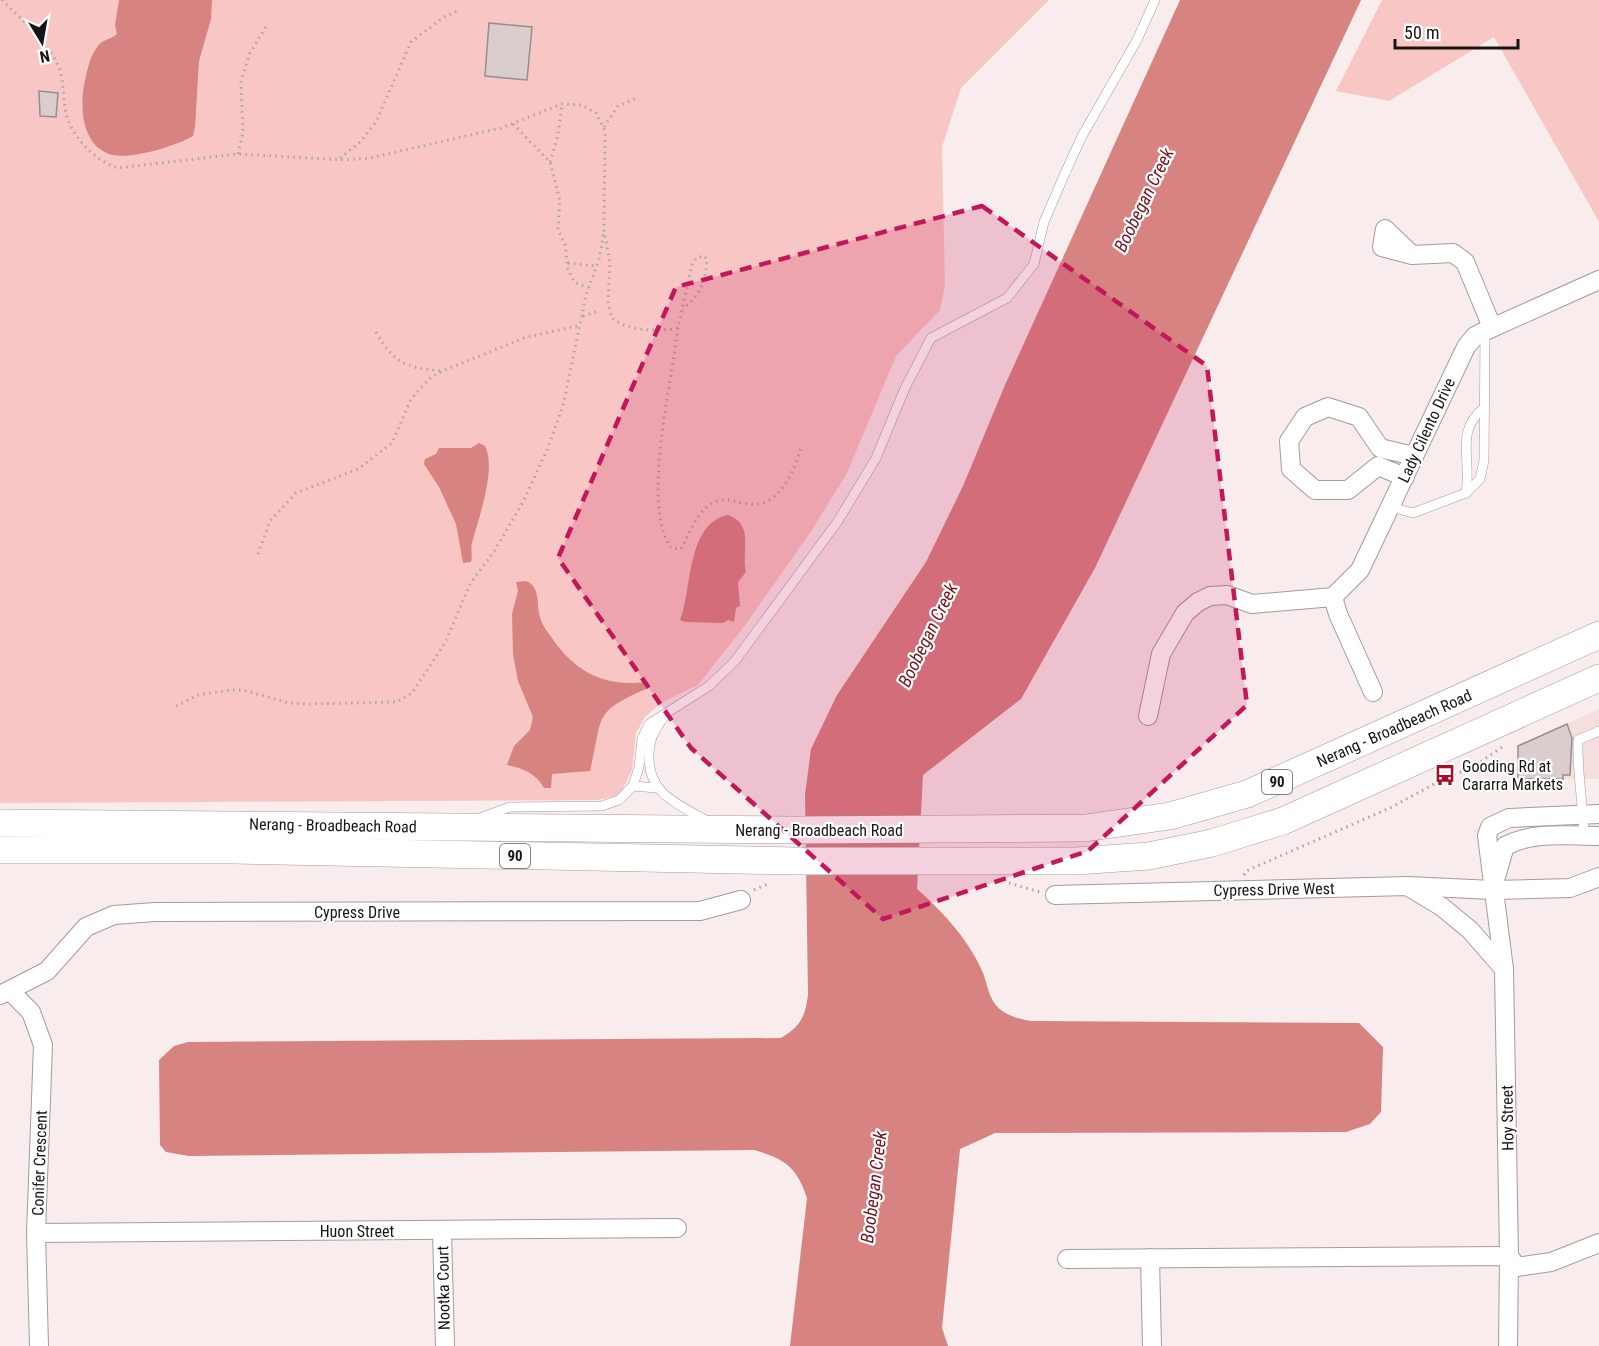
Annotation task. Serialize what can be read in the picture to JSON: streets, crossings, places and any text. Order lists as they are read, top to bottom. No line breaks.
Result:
{"streets":{"main road":["Nerang - Broadbeach Road","90"],"street":["Lady Cilento Drive","Cypress Drive West","Cypress Drive","Hoy Street","Conifer Crescent","Huon Street","Nootka Court"]},"crossings":[["Cypress Drive West","Hoy Street"],["Cypress Drive","Conifer Crescent"],["Conifer Crescent","Huon Street"],["Huon Street","Nootka Court"]],"water":["Boobegan Creek"],"places":{"bus stop":["Gooding Rd at Cararra Markets"]},"scale_bar":"50 m","north":"bottom"}
